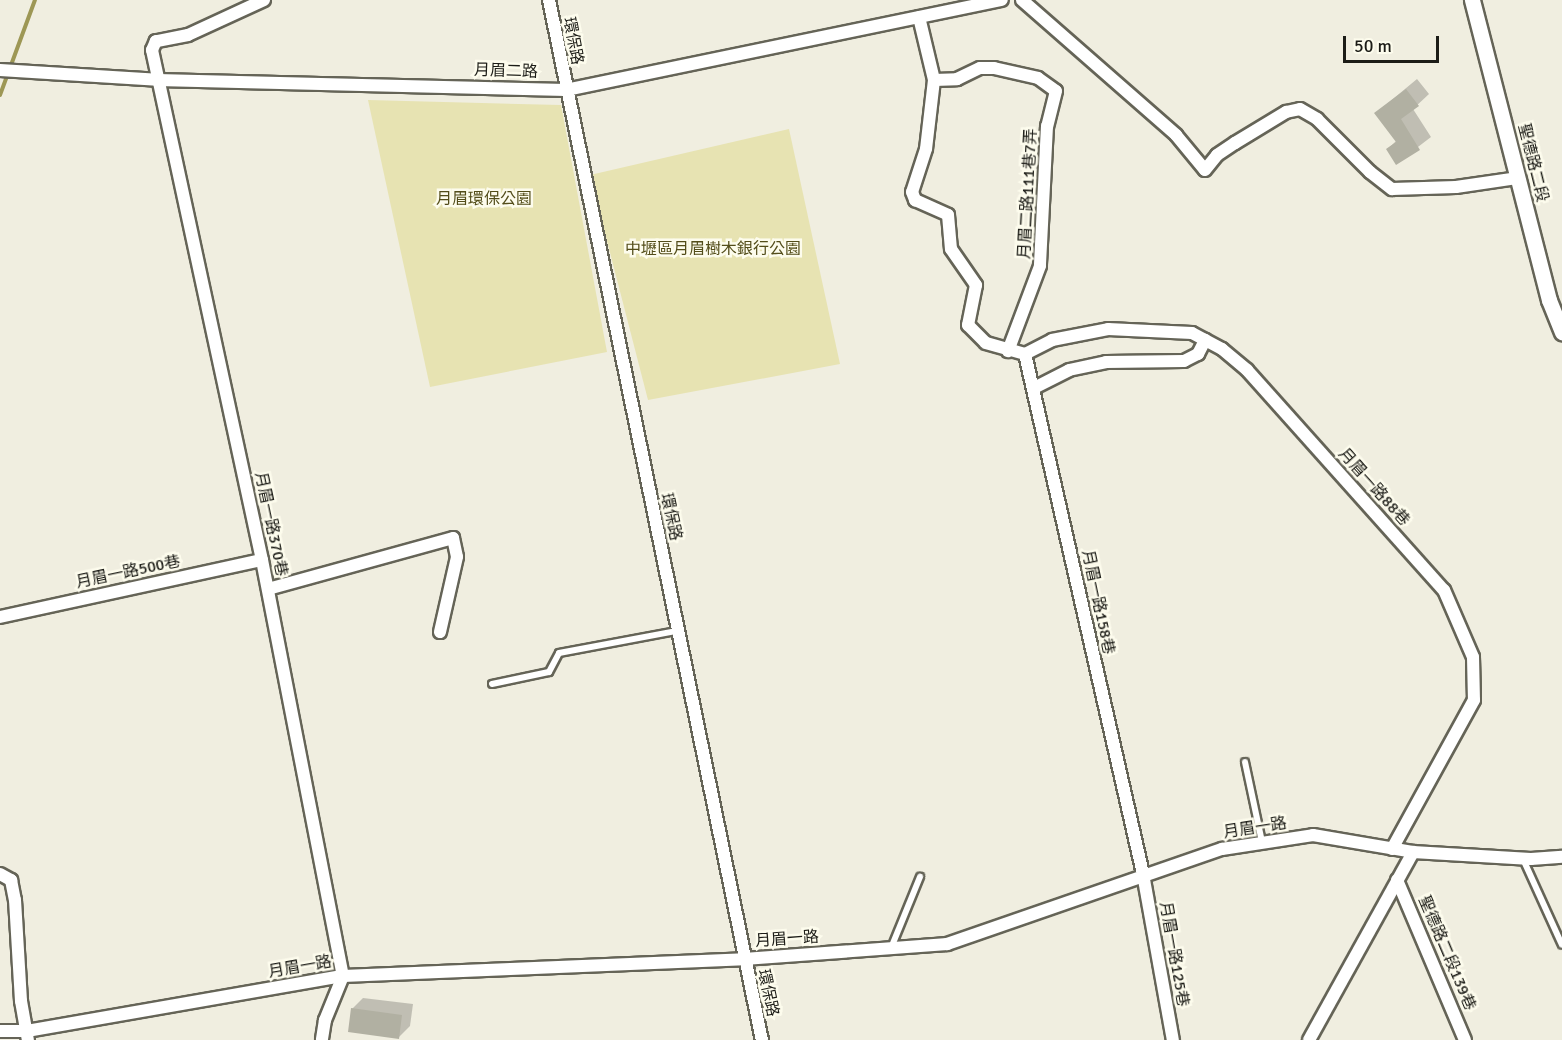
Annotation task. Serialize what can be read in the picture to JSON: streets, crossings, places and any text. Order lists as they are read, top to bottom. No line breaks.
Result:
{"streets":{"street":["環保路","月眉二路","聖德路二段","月眉二路111巷7弄","月眉一路88巷","月眉一路370巷","月眉一路500巷","月眉一路158巷","月眉一路","聖德路二段139巷","月眉一路125巷"]},"crossings":[["環保路","月眉二路"],["環保路","月眉一路"],["月眉二路","月眉一路370巷"],["月眉一路88巷","月眉一路158巷"],["月眉一路88巷","月眉一路"],["月眉一路370巷","月眉一路500巷"],["月眉一路370巷","月眉一路"],["月眉一路158巷","月眉一路"],["月眉一路158巷","月眉一路125巷"],["月眉一路","月眉一路125巷"]],"parks":["月眉環保公園","中壢區月眉樹木銀行公園"],"scale_bar":"50 m"}
